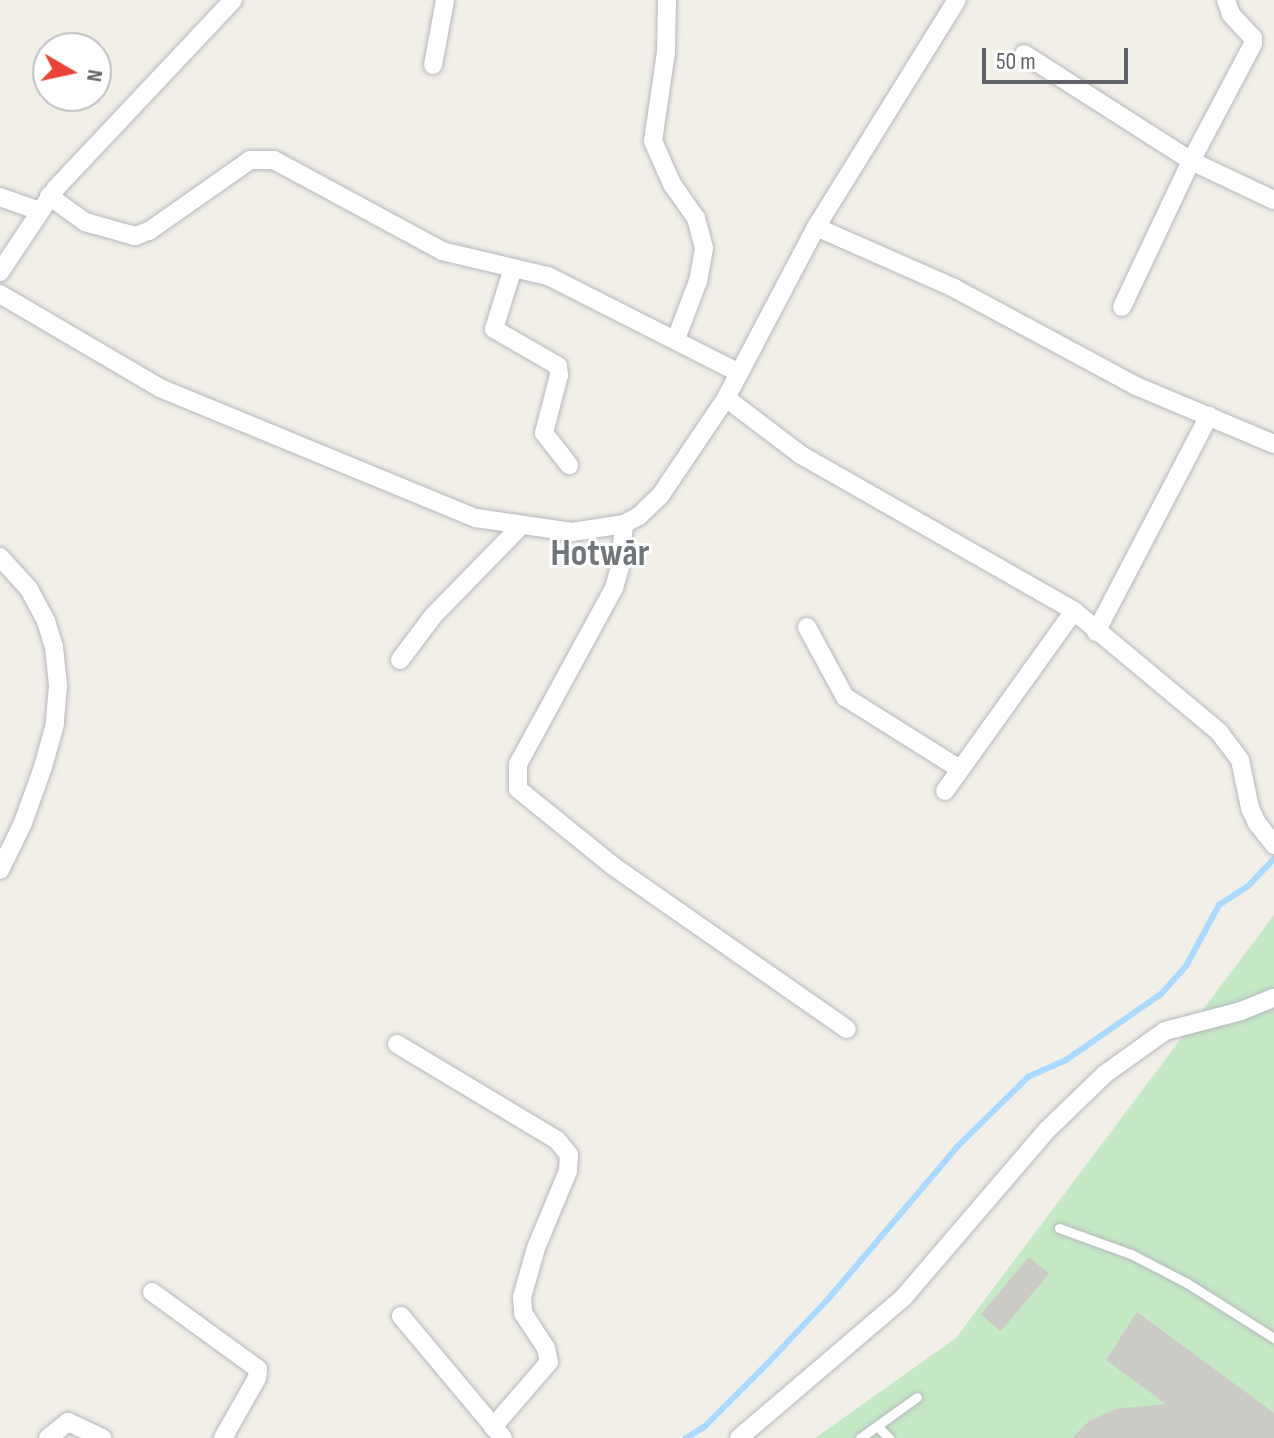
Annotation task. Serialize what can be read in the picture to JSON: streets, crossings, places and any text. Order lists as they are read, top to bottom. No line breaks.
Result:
{"districts":["Hotwār"],"scale_bar":"50 m","north":"right"}
